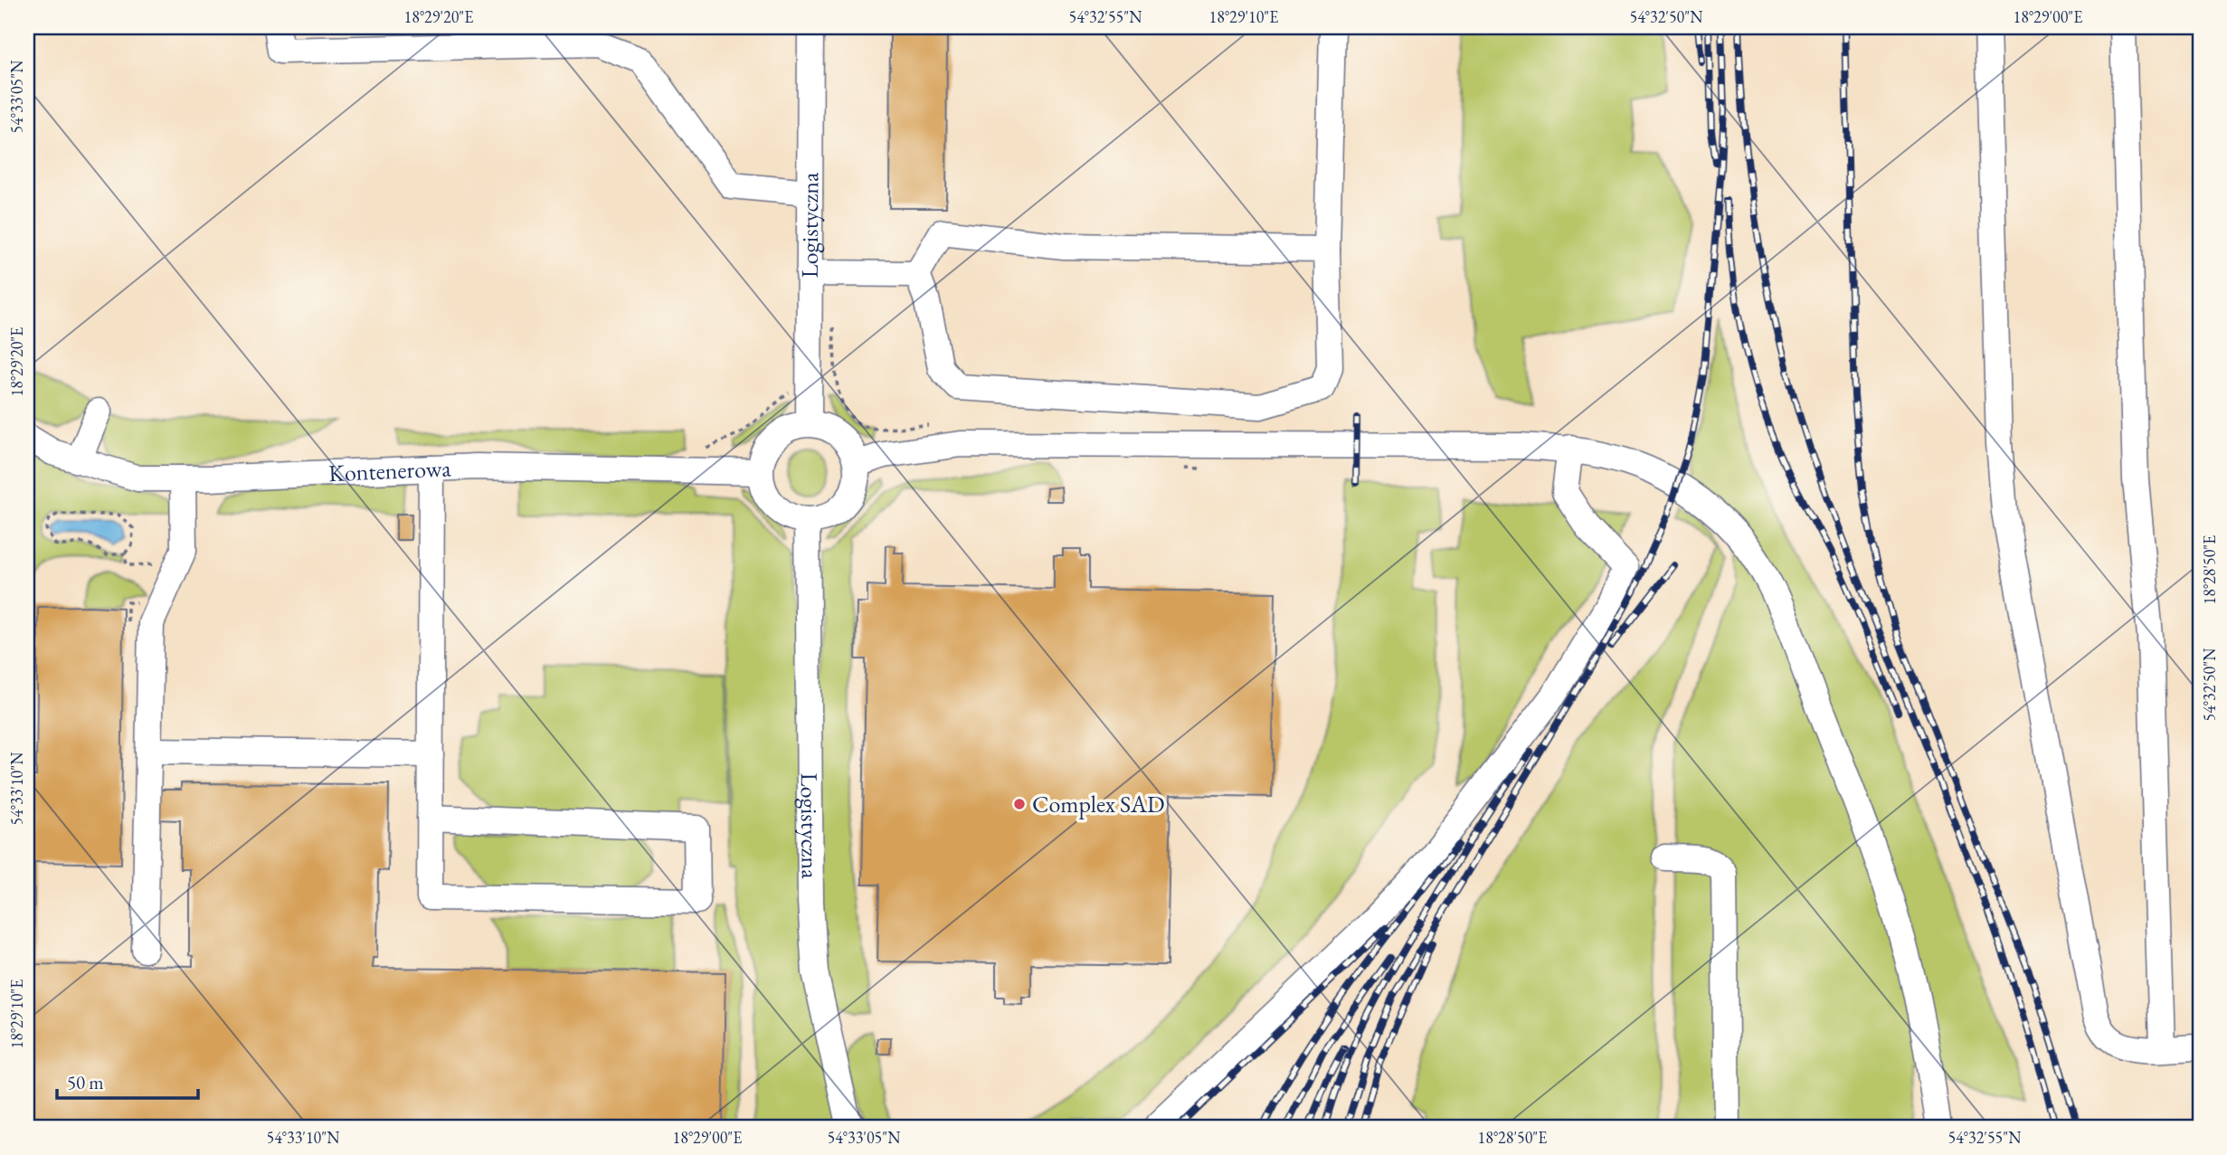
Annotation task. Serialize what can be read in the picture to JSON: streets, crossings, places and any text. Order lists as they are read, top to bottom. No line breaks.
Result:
{"streets":{"street":["Logistyczna","Kontenerowa"]},"crossings":[["Logistyczna","Kontenerowa"]],"places":["Complex SAD"],"scale_bar":"50 m","coordinates":["18°29'20\"E","54°32'55\"N","18°29'10\"E","54°32'50\"N","18°29'00\"E","54°33'05\"N","18°28'50\"E","54°33'10\"N"]}
